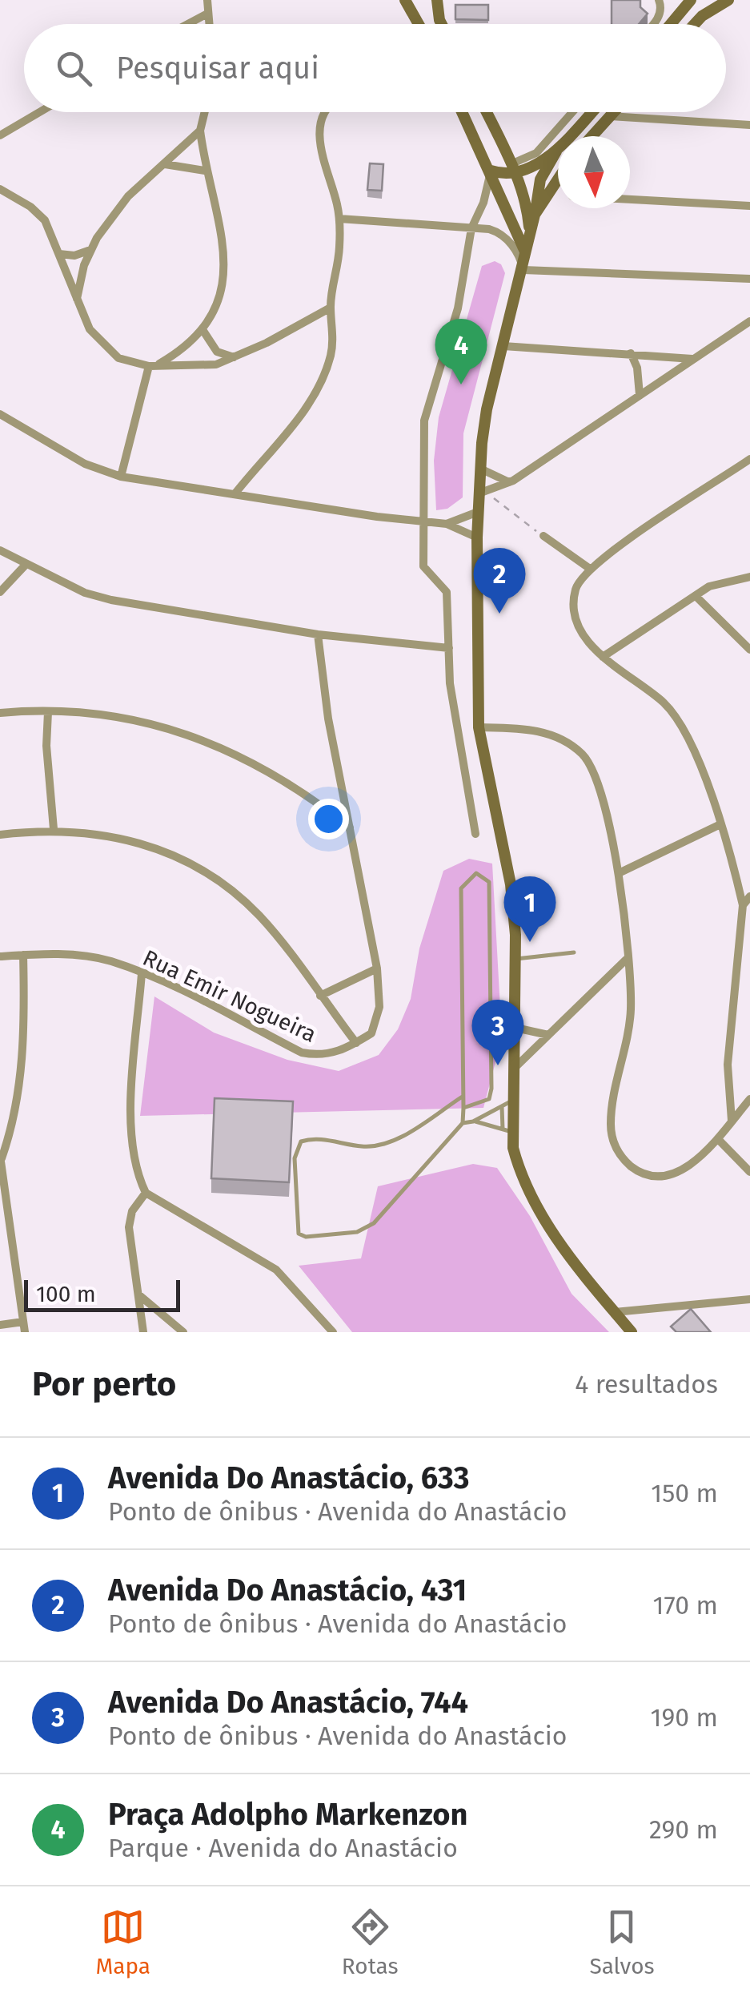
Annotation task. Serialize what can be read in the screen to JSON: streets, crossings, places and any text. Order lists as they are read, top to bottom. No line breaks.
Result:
{"streets":{"street":["Rua Emir Nogueira"]},"scale_bar":"100 m","north":"bottom","page":{"search":"Pesquisar aqui","pins":["4","2","1","3"],"scale":"100 m","heading":["Por perto","4 resultados"],"list":[{"mark":"1","name":"Avenida Do Anastácio, 633","note":"Ponto de ônibus · Avenida do Anastácio","value":"150 m"},{"mark":"2","name":"Avenida Do Anastácio, 431","note":"Ponto de ônibus · Avenida do Anastácio","value":"170 m"},{"mark":"3","name":"Avenida Do Anastácio, 744","note":"Ponto de ônibus · Avenida do Anastácio","value":"190 m"},{"mark":"4","name":"Praça Adolpho Markenzon","note":"Parque · Avenida do Anastácio","value":"290 m"}],"nav":["Mapa","Rotas","Salvos"]}}
